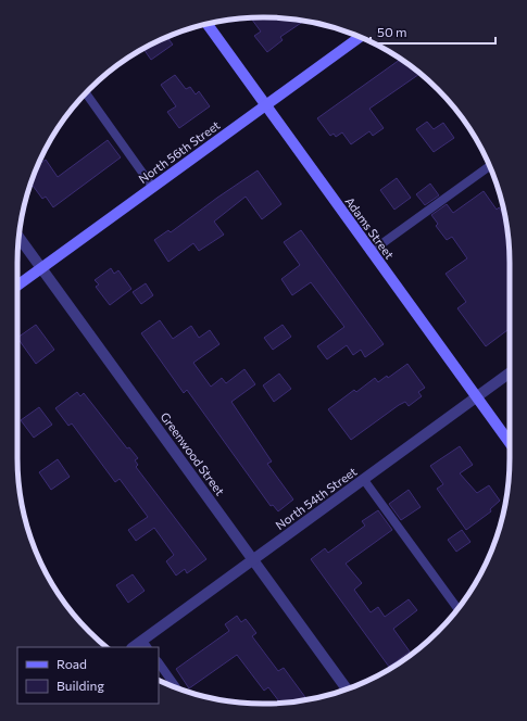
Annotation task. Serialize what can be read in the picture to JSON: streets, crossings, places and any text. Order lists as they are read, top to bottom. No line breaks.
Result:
{"streets":{"main road":["North 56th Street","Adams Street"],"street":["Greenwood Street","North 54th Street"]},"crossings":[["North 56th Street","Adams Street"],["North 56th Street","Greenwood Street"],["Adams Street","North 54th Street"],["Greenwood Street","North 54th Street"]],"legend":["Road","Building"],"scale_bar":"50 m"}
